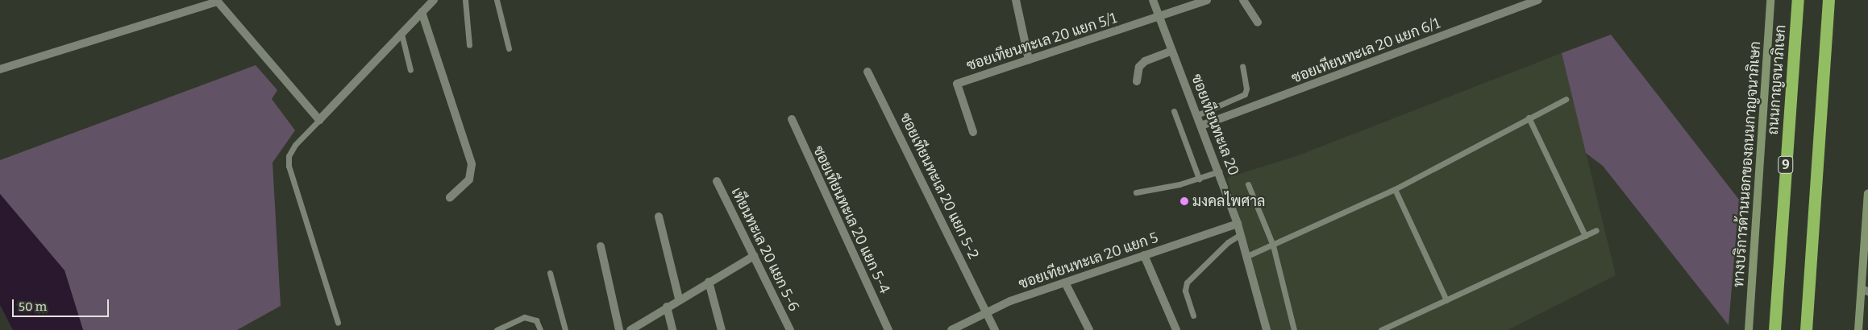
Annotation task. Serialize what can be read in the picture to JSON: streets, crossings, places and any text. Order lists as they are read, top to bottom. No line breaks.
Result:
{"streets":{"highway":["ถนนกาญจนาภิเษก","9"],"main road":["ทางบริการด้านนอกของถนนกาญจนาภิเษก"],"street":["ซอยเทียนทะเล 20 แยก 5/1","ซอยเทียนทะเล 20 แยก 6/1","ซอยเทียนทะเล 20","ซอยเทียนทะเล 20 แยก 5-2","ซอยเทียนทะเล 20 แยก 5-4","เทียนทะเล 20 แยก 5-6","ซอยเทียนทะเล 20 แยก 5"]},"crossings":[["ซอยเทียนทะเล 20 แยก 5/1","ซอยเทียนทะเล 20"],["ซอยเทียนทะเล 20 แยก 6/1","ซอยเทียนทะเล 20"],["ซอยเทียนทะเล 20","ซอยเทียนทะเล 20 แยก 5"],["ซอยเทียนทะเล 20 แยก 5-2","ซอยเทียนทะเล 20 แยก 5"]],"places":["มงคลไพศาล"],"scale_bar":"50 m"}
